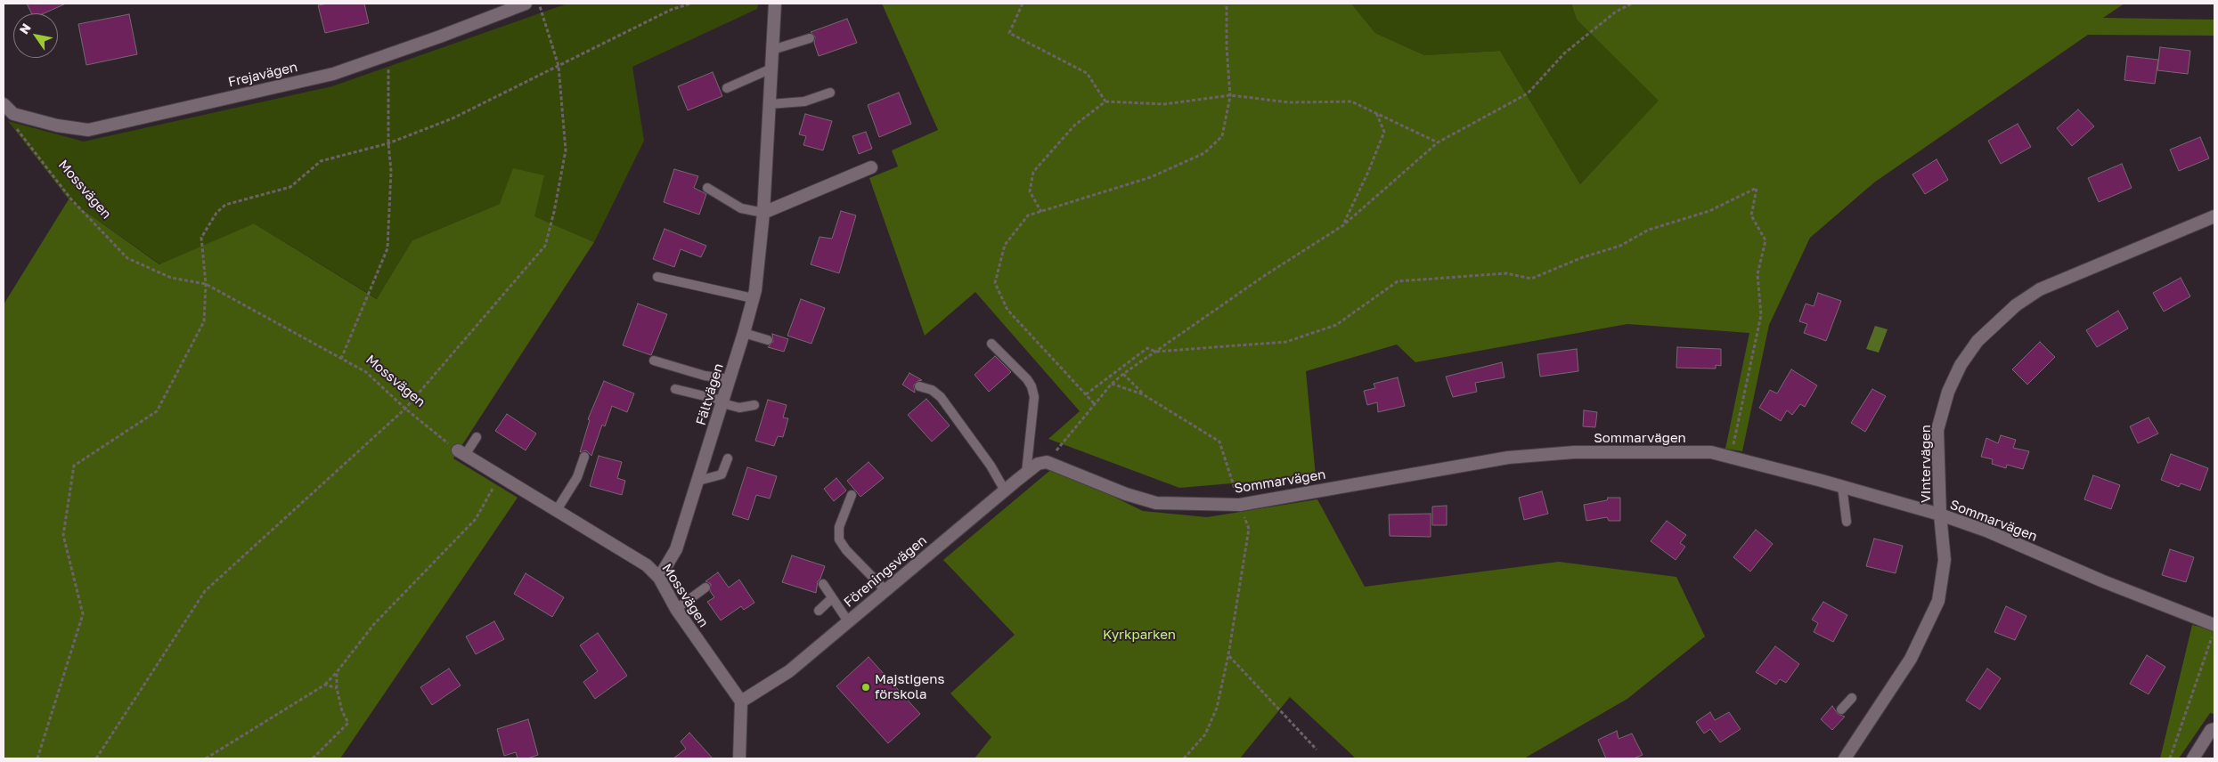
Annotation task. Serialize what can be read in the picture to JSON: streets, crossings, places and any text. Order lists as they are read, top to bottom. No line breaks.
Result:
{"streets":{"street":["Frejavägen","Mossvägen","Fältvägen","Sommarvägen","Vintervägen","Föreningsvägen"]},"crossings":[["Frejavägen","Mossvägen"],["Mossvägen","Fältvägen"],["Mossvägen","Föreningsvägen"],["Sommarvägen","Vintervägen"],["Sommarvägen","Föreningsvägen"]],"parks":["Kyrkparken"],"places":["Majstigens förskola"],"north":"top left"}
